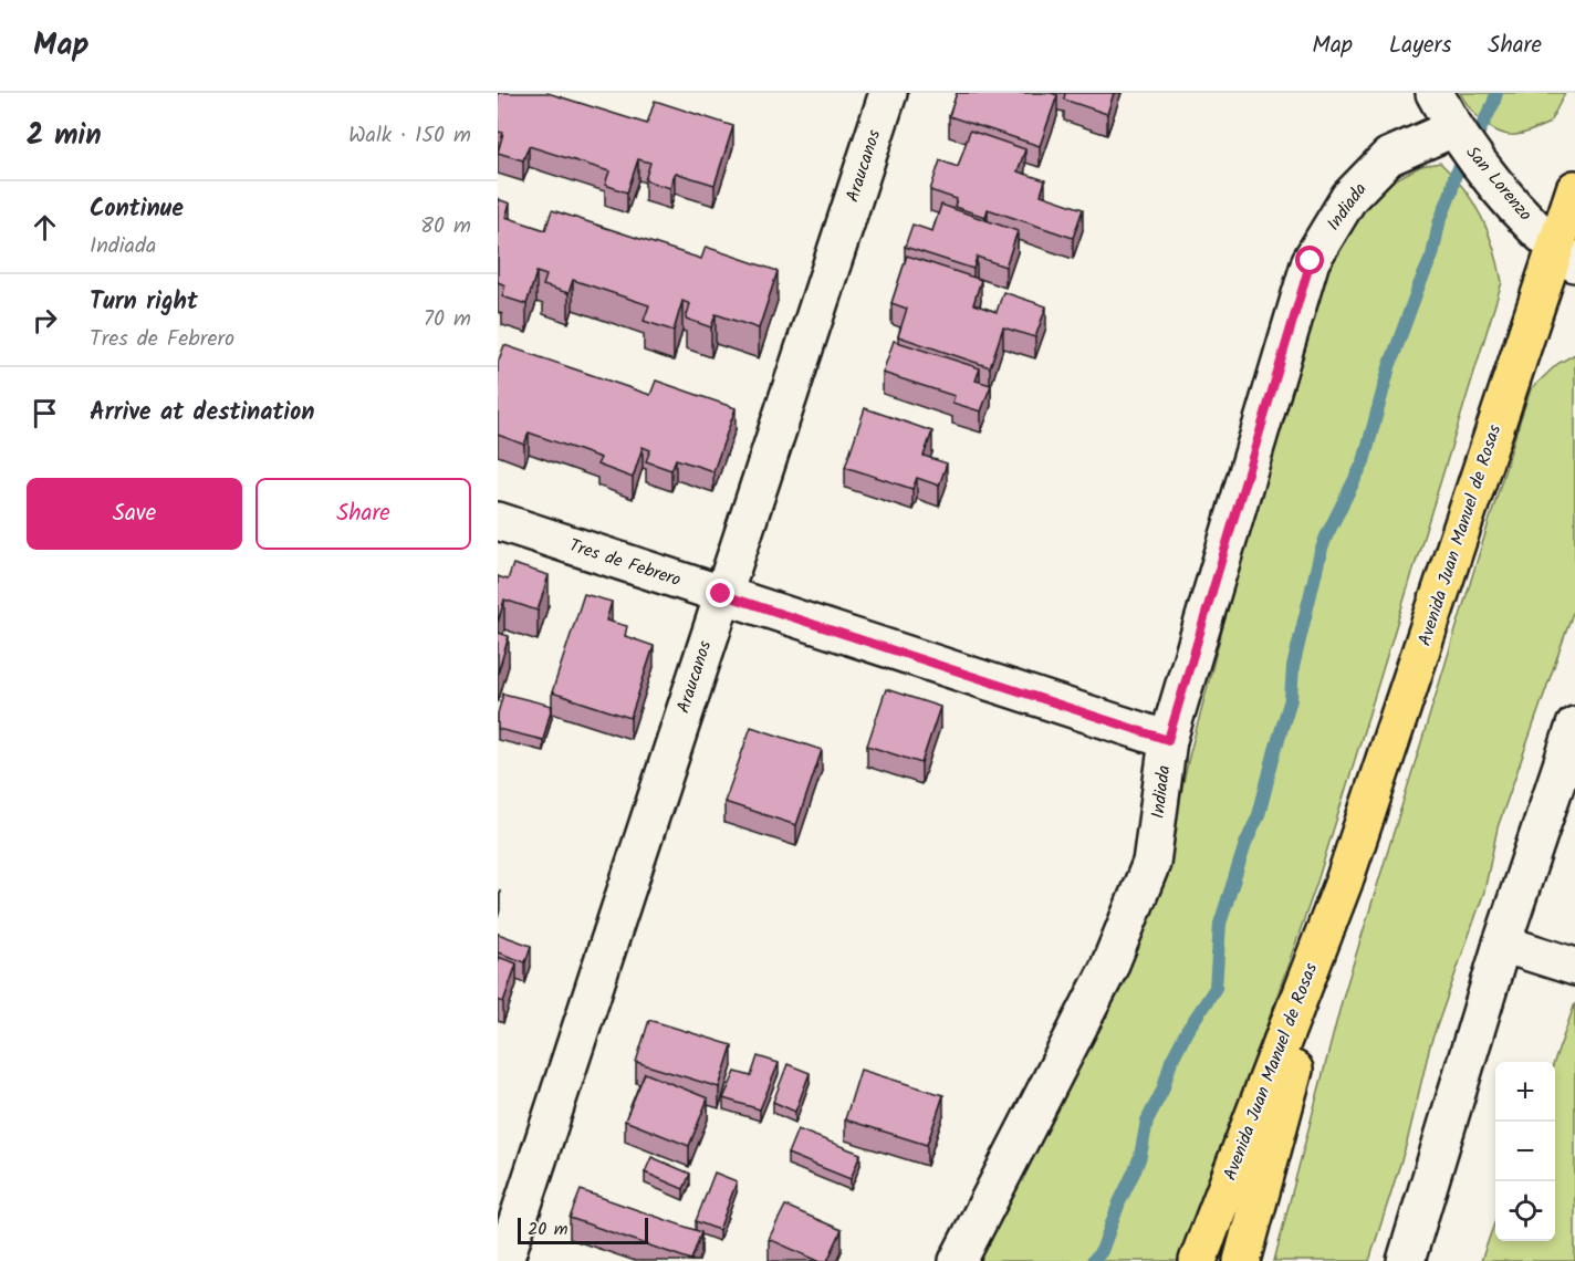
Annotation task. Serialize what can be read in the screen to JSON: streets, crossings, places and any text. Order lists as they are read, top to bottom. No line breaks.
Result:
{"streets":{"main road":["Avenida Juan Manuel de Rosas"],"street":["Araucanos","San Lorenzo","Indiada","Tres de Febrero"]},"crossings":[["Araucanos","Tres de Febrero"],["San Lorenzo","Indiada"],["San Lorenzo","Avenida Juan Manuel de Rosas"],["Indiada","Tres de Febrero"]],"scale_bar":"20 m","page":{"header":"Map","nav":["Map","Layers","Share"],"heading":["2 min","Walk · 150 m"],"list":[["Continue","Indiada","80 m"],["Turn right","Tres de Febrero","70 m"],"Arrive at destination"],"buttons":["Save","Share"],"map_buttons":["+","−"],"scale":"20 m"}}
